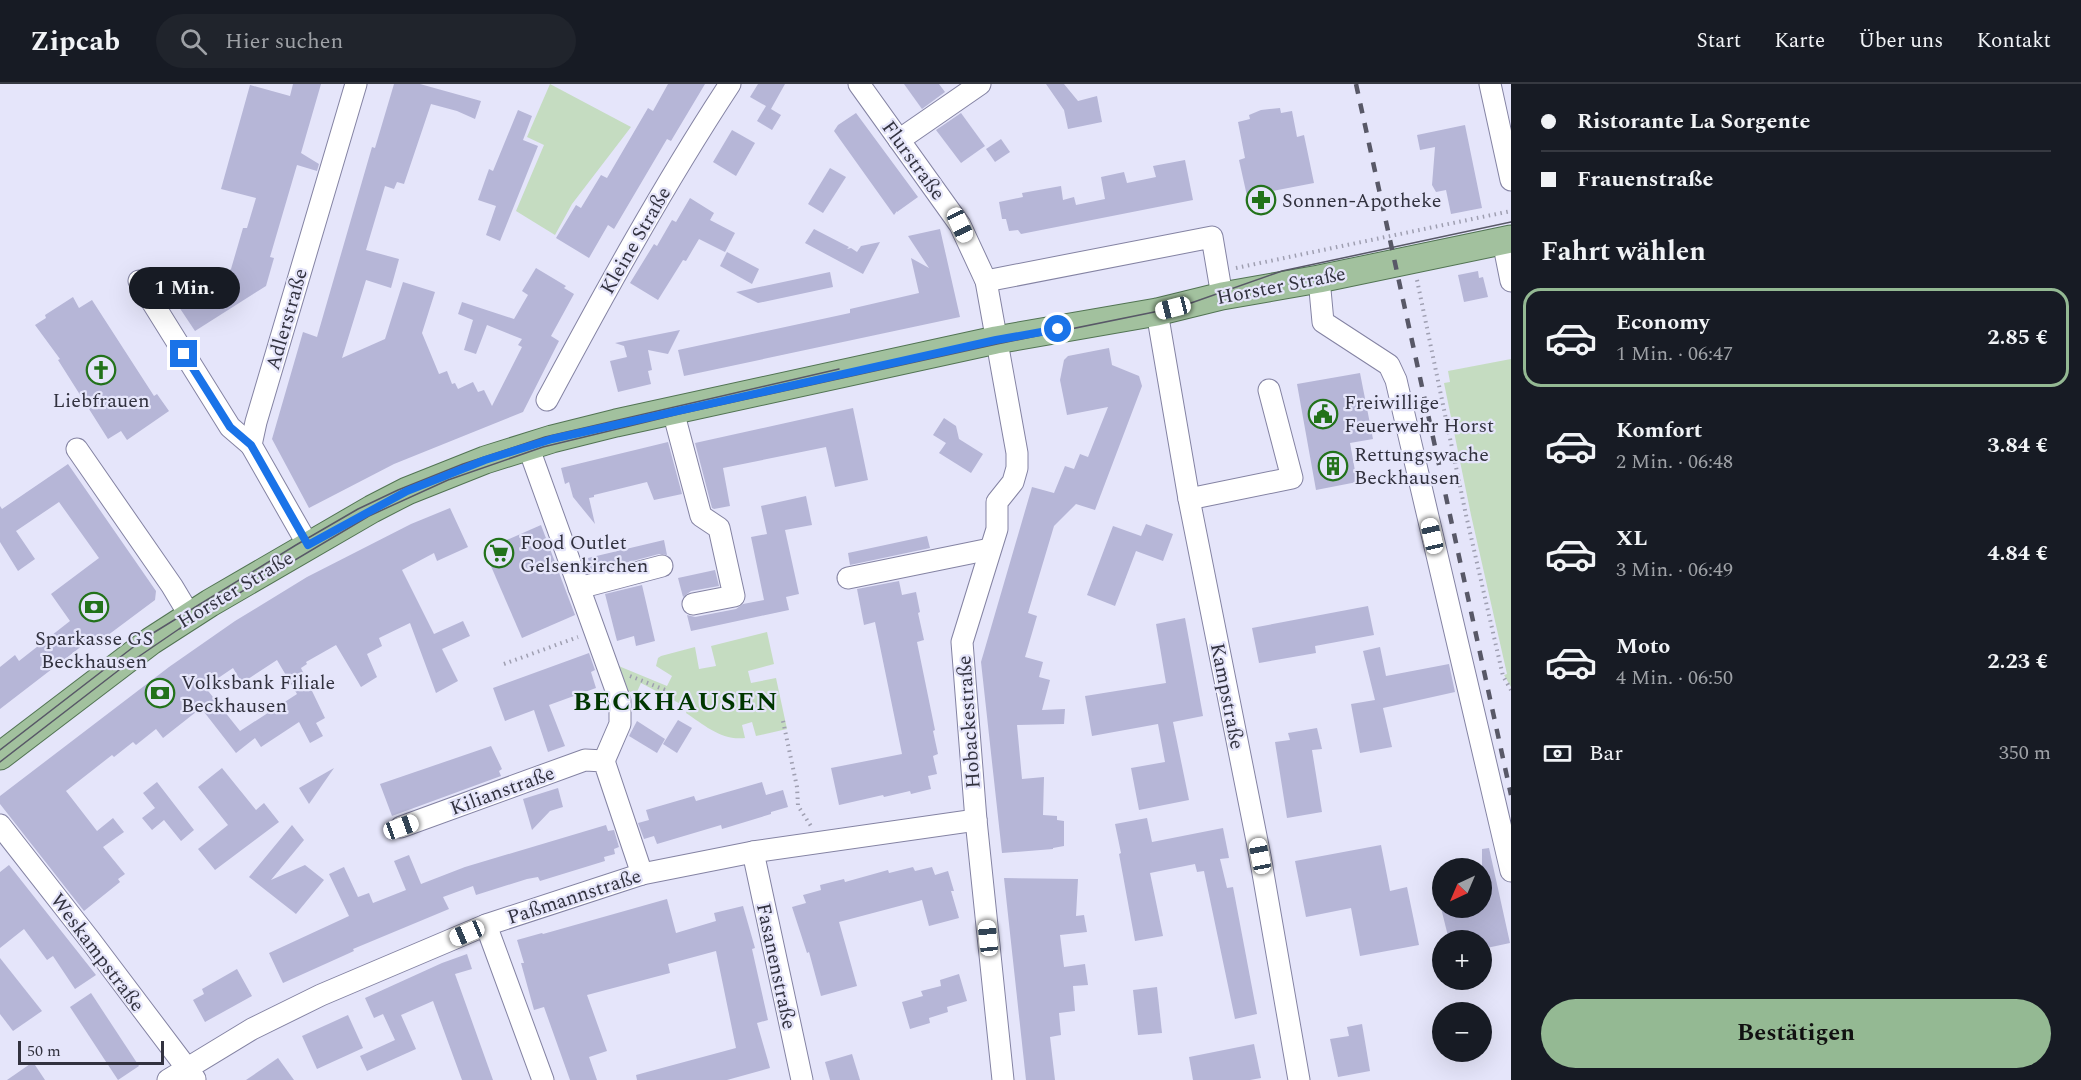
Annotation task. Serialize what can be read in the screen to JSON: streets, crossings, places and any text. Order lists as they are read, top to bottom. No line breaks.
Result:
{"streets":{"main road":["Horster Straße"],"street":["Flurstraße","Kleine Straße","Adlerstraße","Kampstraße","Hobackestraße","Kilianstraße","Paßmannstraße","Weskampstraße","Fasanenstraße"]},"crossings":[["Flurstraße","Horster Straße"],["Flurstraße","Hobackestraße"],["Horster Straße","Kampstraße"],["Horster Straße","Hobackestraße"],["Hobackestraße","Paßmannstraße"],["Paßmannstraße","Weskampstraße"],["Paßmannstraße","Fasanenstraße"]],"districts":["BECKHAUSEN"],"places":{"pharmacy":["Sonnen-Apotheke"],"church":["Liebfrauen"],"public building":["Freiwillige Feuerwehr Horst"],"building":["Rettungswache Beckhausen"],"supermarket":["Food Outlet Gelsenkirchen"],"bank":["Sparkasse GS Beckhausen","Volksbank Filiale Beckhausen"]},"scale_bar":"50 m","north":"bottom left","page":{"header":"Zipcab","search":"Hier suchen","nav":["Start","Karte","Über uns","Kontakt"],"banner":["Ristorante La Sorgente","Frauenstraße"],"heading":"Fahrt wählen","bubble":"1 Min.","list":[{"name":"Economy","note":"1 Min. · 06:47","value":"2.85 €"},{"name":"Komfort","note":"2 Min. · 06:48","value":"3.84 €"},{"name":"XL","note":"3 Min. · 06:49","value":"4.84 €"},{"name":"Moto","note":"4 Min. · 06:50","value":"2.23 €"}],"pay":["Bar","350 m"],"map_buttons":["+","−"],"buttons":"Bestätigen","scale":"50 m"}}
